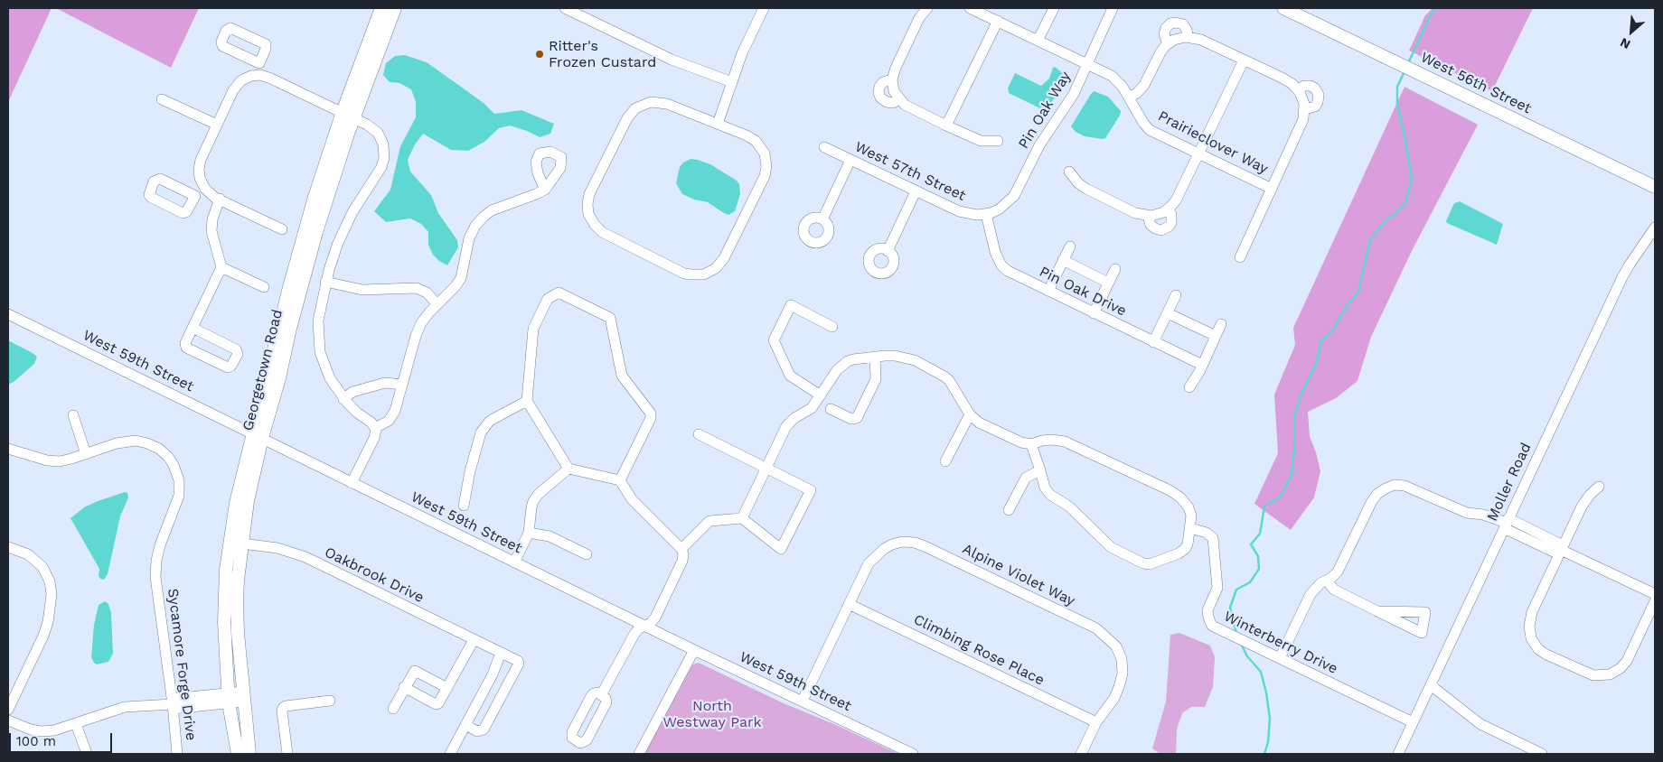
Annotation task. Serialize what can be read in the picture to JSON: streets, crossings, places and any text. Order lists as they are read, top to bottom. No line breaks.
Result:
{"streets":{"main road":["West 56th Street","Georgetown Road"],"street":["Pin Oak Way","Prairieclover Way","West 57th Street","Pin Oak Drive","West 59th Street","Moller Road","Oakbrook Drive","Alpine Violet Way","Winterberry Drive","Climbing Rose Place","Sycamore Forge Drive"]},"crossings":[["Pin Oak Way","Prairieclover Way"],["Pin Oak Way","West 57th Street"],["Pin Oak Way","Pin Oak Drive"],["West 57th Street","Pin Oak Drive"],["West 59th Street","Georgetown Road"],["Georgetown Road","Oakbrook Drive"],["Moller Road","Winterberry Drive"],["Alpine Violet Way","Climbing Rose Place"]],"parks":["North Westway Park"],"places":["Ritter's Frozen Custard"],"scale_bar":"100 m","north":"bottom left"}
